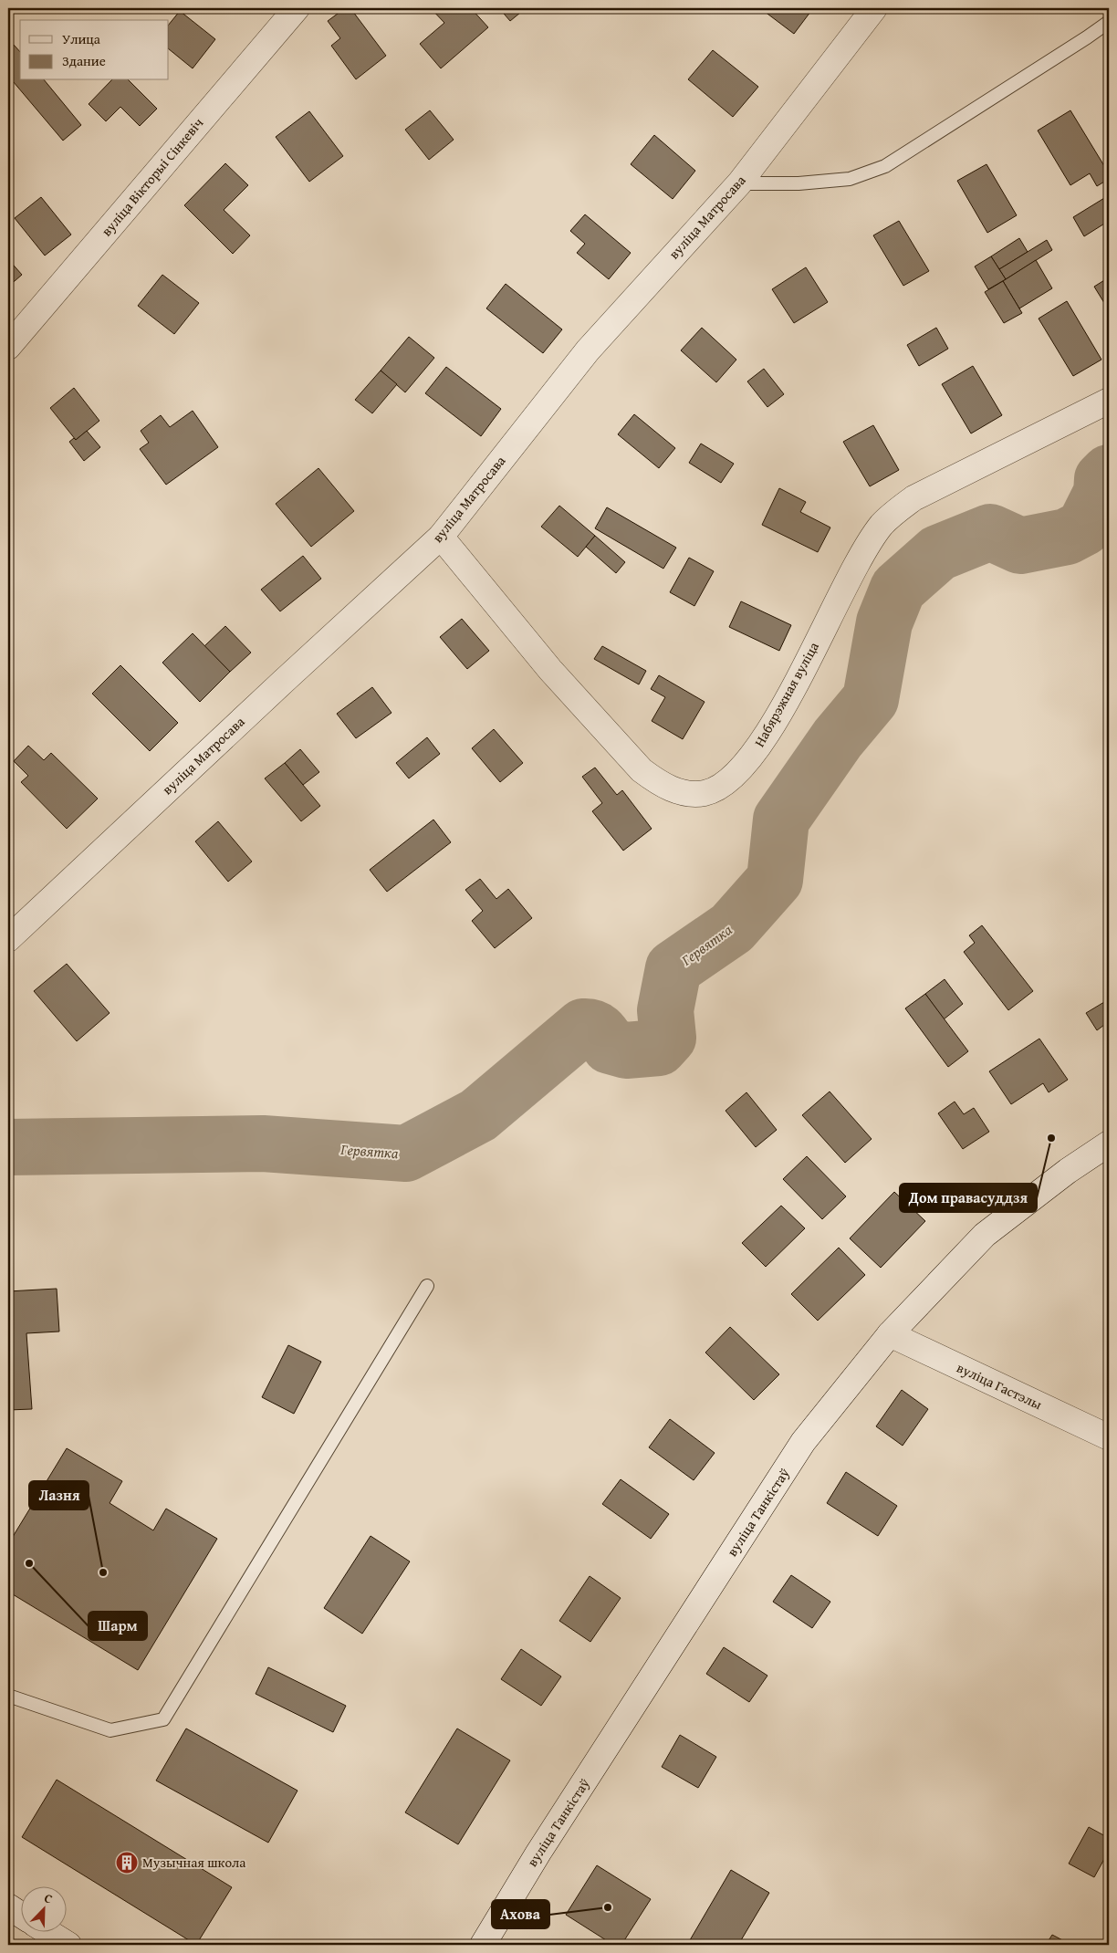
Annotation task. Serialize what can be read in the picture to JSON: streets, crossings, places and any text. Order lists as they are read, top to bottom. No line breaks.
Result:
{"streets":{"street":["вуліца Вікторыі Сінкевіч","вуліца Матросава","Набярэжная вуліца","вуліца Гастэлы","вуліца Танкістаў"]},"crossings":[["вуліца Матросава","Набярэжная вуліца"],["вуліца Гастэлы","вуліца Танкістаў"]],"water":["Гервятка"],"places":{"other":["Дом правасуддзя","Шарм","Лазня","Ахова"],"building":["Музычная школа"]},"legend":["Улица","Здание"],"north":"top right"}
